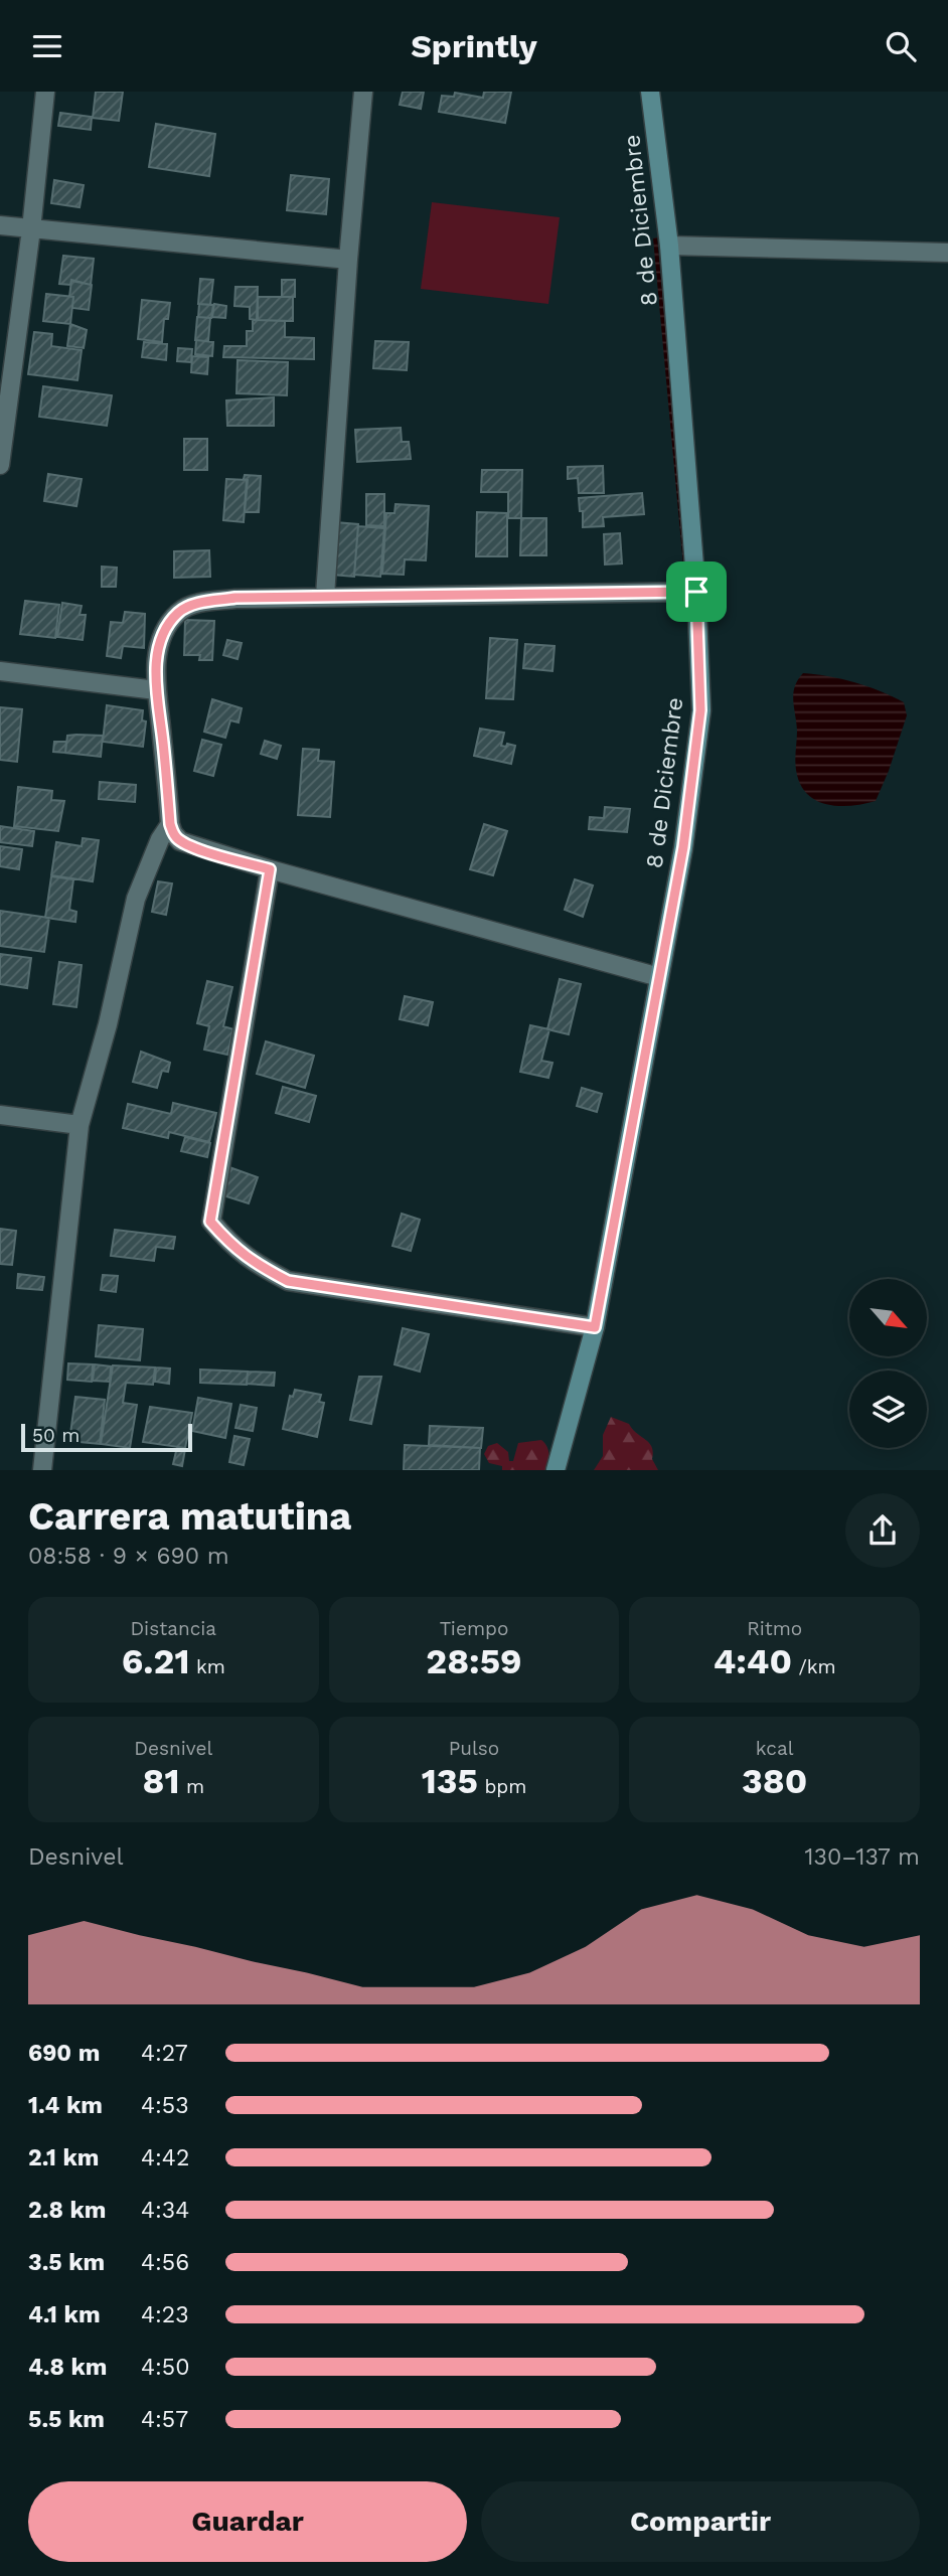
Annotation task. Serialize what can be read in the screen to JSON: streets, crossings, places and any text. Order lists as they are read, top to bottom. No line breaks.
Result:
{"streets":{"street":["8 de Diciembre"]},"scale_bar":"50 m","north":"bottom right","page":{"header":"Sprintly","scale":"50 m","heading":["Carrera matutina","08:58 · 9 × 690 m"],"stats":[["Distancia","6.21 km"],["Tiempo","28:59"],["Ritmo","4:40 /km"],["Desnivel","81 m"],["Pulso","135 bpm"],["kcal","380"]],"chart":["Desnivel","130–137 m"],"list":[{"name":"690 m","note":"4:27"},{"name":"1.4 km","note":"4:53"},{"name":"2.1 km","note":"4:42"},{"name":"2.8 km","note":"4:34"},{"name":"3.5 km","note":"4:56"},{"name":"4.1 km","note":"4:23"},{"name":"4.8 km","note":"4:50"},{"name":"5.5 km","note":"4:57"}],"buttons":["Guardar","Compartir"]}}
